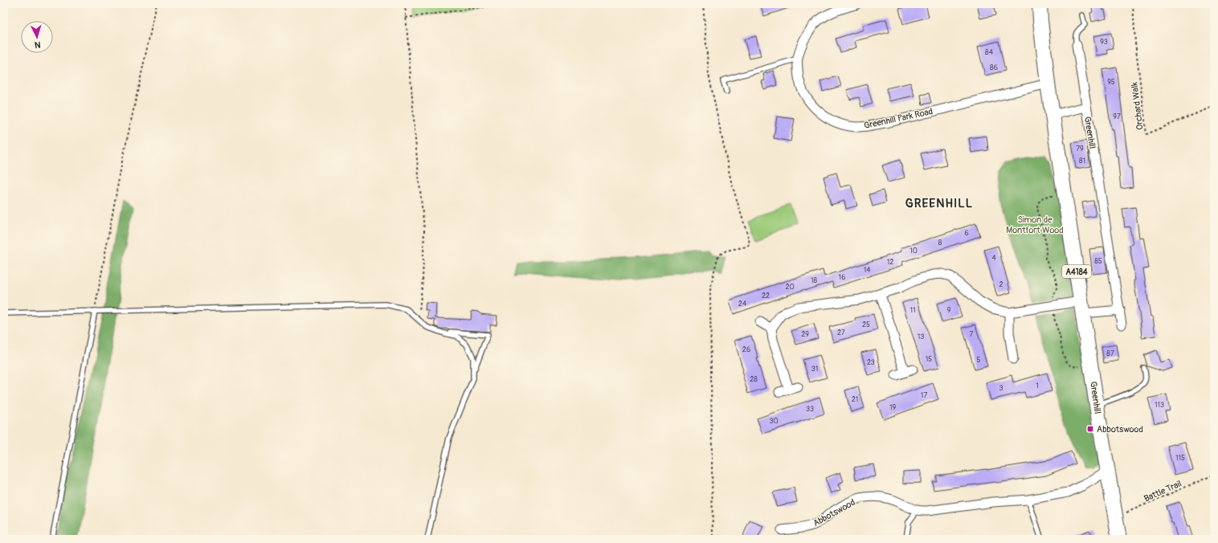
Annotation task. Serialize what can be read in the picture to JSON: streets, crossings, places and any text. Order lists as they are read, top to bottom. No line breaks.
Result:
{"streets":{"main road":["Greenhill","A4184"],"street":["Greenhill Park Road","Abbotswood"],"path":["Orchard Walk","Battle Trail"]},"crossings":[["Greenhill Park Road","Greenhill"],["Greenhill","Battle Trail"],["Greenhill","Abbotswood"]],"districts":["GREENHILL"],"parks":["Simon de Montfort Wood"],"places":{"transit":["Abbotswood"]},"house_numbers":["93","84","86","95","97","79","81","6","8","10","4","85","12","14","16","18","2","20","22","24","11","9","25","27","29","7","13","26","87","15","5","23","31","28","1","3","17","21","113","19","33","30","115"],"north":"bottom"}
